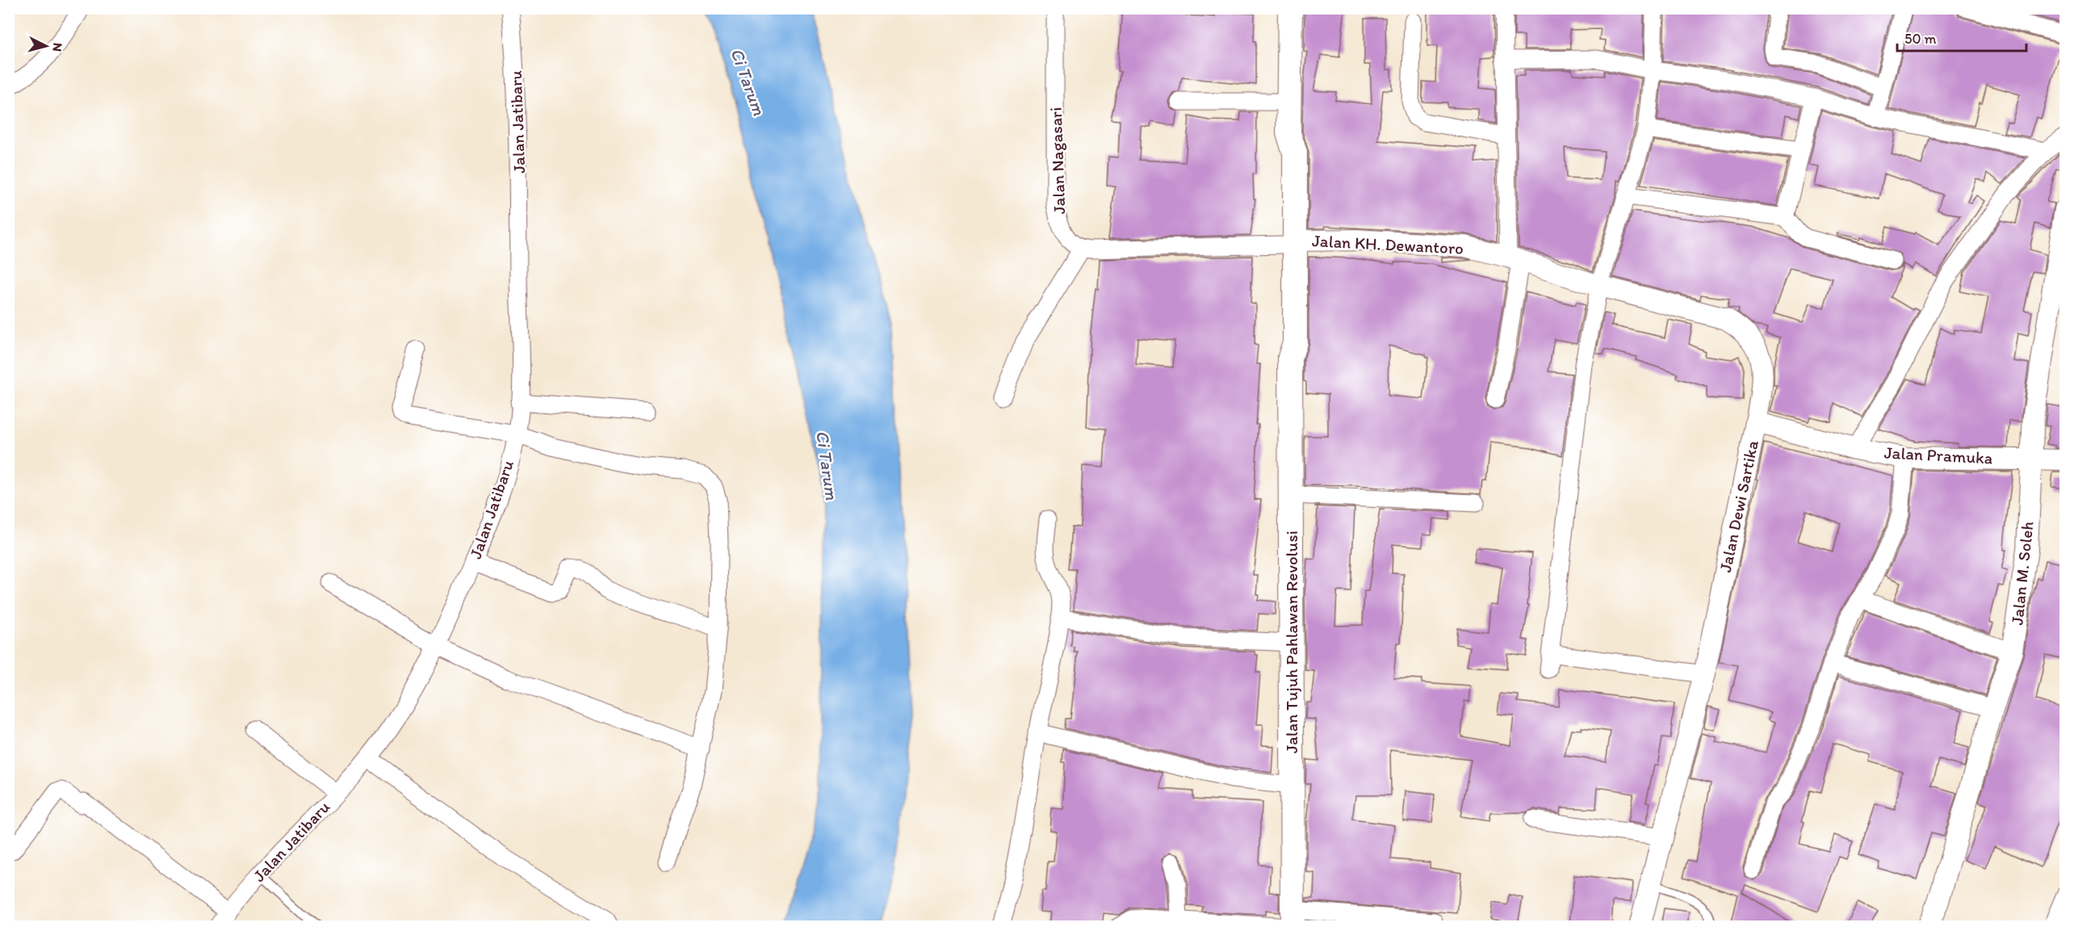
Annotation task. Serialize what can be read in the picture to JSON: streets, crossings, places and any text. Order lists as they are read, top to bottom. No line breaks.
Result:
{"streets":{"main road":["Jalan Tujuh Pahlawan Revolusi"],"street":["Jalan Jatibaru","Jalan Nagasari","Jalan KH. Dewantoro","Jalan Pramuka","Jalan Dewi Sartika","Jalan M. Soleh"]},"crossings":[["Jalan KH. Dewantoro","Jalan Dewi Sartika"],["Jalan KH. Dewantoro","Jalan Tujuh Pahlawan Revolusi"],["Jalan Pramuka","Jalan Dewi Sartika"],["Jalan Pramuka","Jalan M. Soleh"]],"water":["Ci Tarum"],"scale_bar":"50 m","north":"right"}
